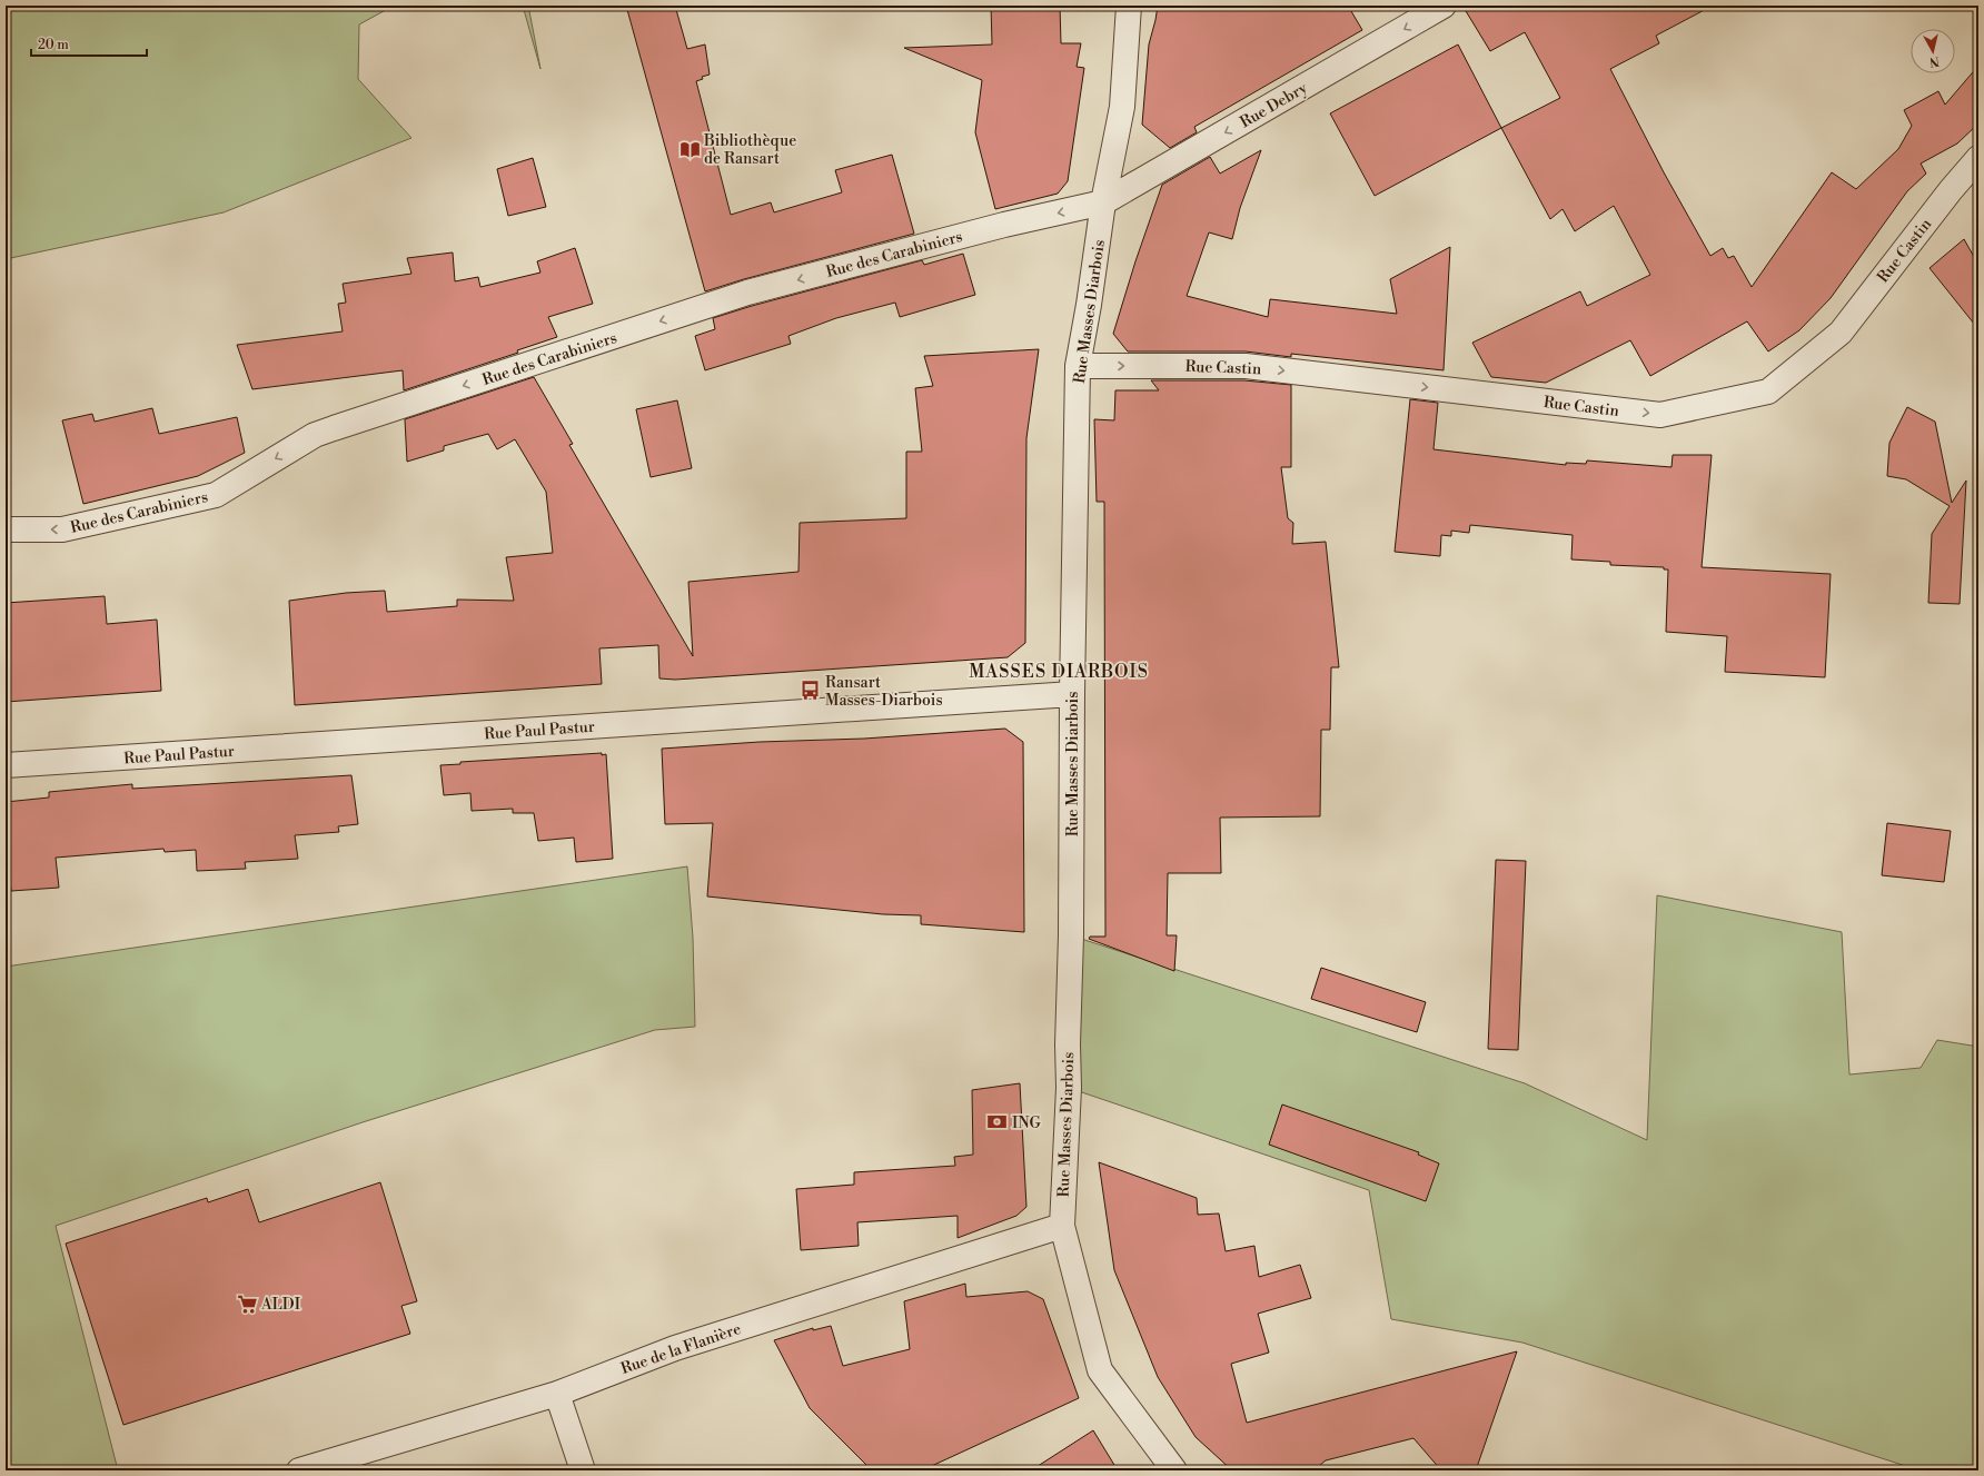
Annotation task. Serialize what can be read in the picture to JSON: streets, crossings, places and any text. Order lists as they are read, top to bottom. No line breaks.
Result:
{"streets":{"street":["Rue Debry","Rue Castin","Rue des Carabiniers","Rue Masses Diarbois","Rue Paul Pastur","Rue de la Flanière"]},"crossings":[["Rue Debry","Rue des Carabiniers"],["Rue Debry","Rue Masses Diarbois"],["Rue Castin","Rue Masses Diarbois"],["Rue des Carabiniers","Rue Masses Diarbois"],["Rue Masses Diarbois","Rue Paul Pastur"],["Rue Masses Diarbois","Rue de la Flanière"]],"one_way":["Rue Debry","Rue Castin","Rue des Carabiniers"],"districts":["MASSES DIARBOIS"],"places":{"library":["Bibliothèque de Ransart"],"bus stop":["Ransart Masses-Diarbois"],"bank":["ING"],"supermarket":["ALDI"]},"scale_bar":"20 m","north":"bottom"}
